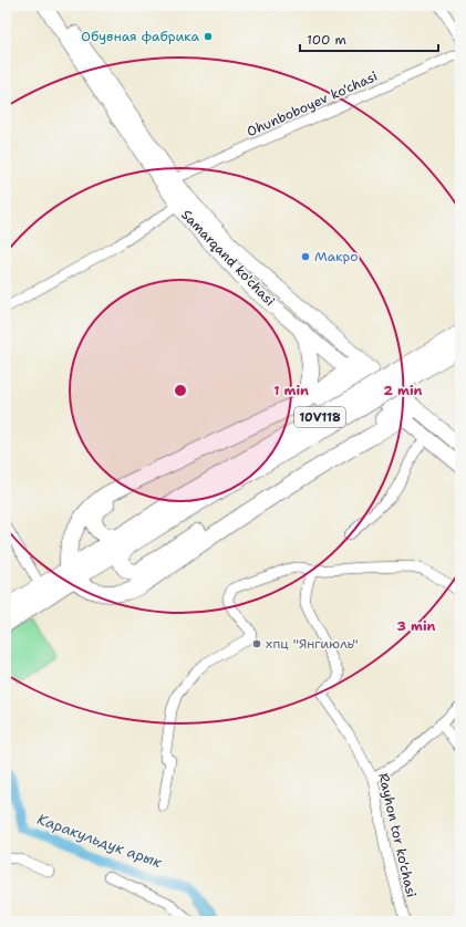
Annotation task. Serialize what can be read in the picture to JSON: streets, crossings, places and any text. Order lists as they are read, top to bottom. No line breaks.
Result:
{"streets":{"main road":["Samarqand ko'chasi","10V118"],"street":["Ohunboboyev ko'chasi","Rayhon tor ko'chasi"]},"crossings":[["Ohunboboyev ko'chasi","Samarqand ko'chasi"]],"water":["Каракульдук арык"],"places":["Обувная фабрика","Макро","хпц \"Янгиюль\""],"scale_bar":"100 m","rings":["1 min","2 min","3 min"]}
